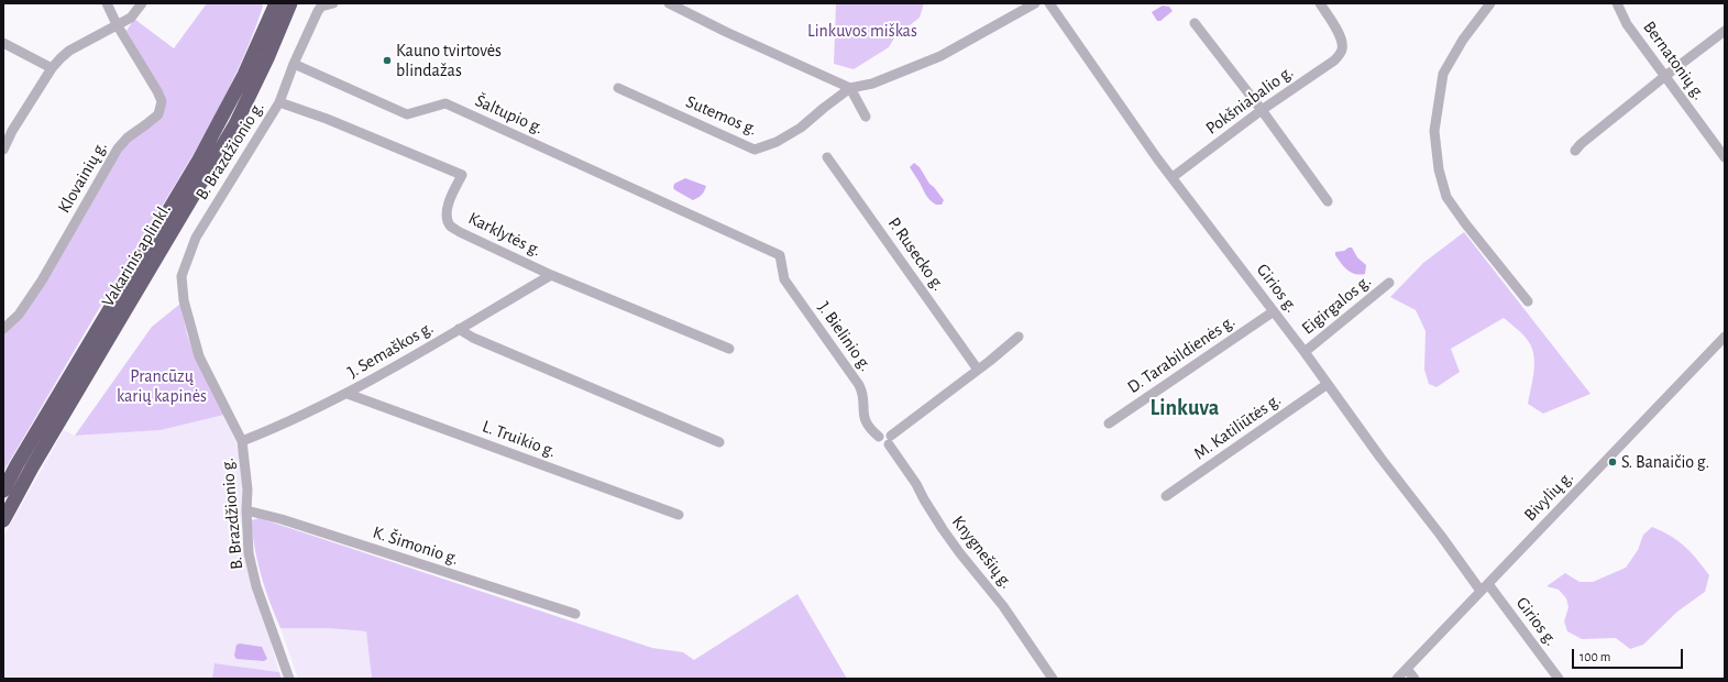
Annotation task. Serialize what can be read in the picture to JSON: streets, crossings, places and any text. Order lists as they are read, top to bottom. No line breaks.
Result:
{"streets":{"highway":["Vakarinis aplinkl."],"street":["Bernatonių g.","Pokšniabalio g.","Šaltupio g.","Sutemos g.","B. Brazdžionio g.","Klovainių g.","Karklytės g.","P. Rusecko g.","Girios g.","Eigirgalos g.","J. Bielinio g.","J. Semaškos g.","D. Tarabildienės g.","M. Katiliūtės g.","L. Truikio g.","Bivylių g.","K. Šimonio g.","Knygnešių g."]},"crossings":[["Pokšniabalio g.","Girios g."],["Šaltupio g.","B. Brazdžionio g."],["Šaltupio g.","J. Bielinio g."],["B. Brazdžionio g.","Karklytės g."],["B. Brazdžionio g.","J. Semaškos g."],["B. Brazdžionio g.","K. Šimonio g."],["Karklytės g.","J. Semaškos g."],["Girios g.","Eigirgalos g."],["Girios g.","D. Tarabildienės g."],["Girios g.","M. Katiliūtės g."],["Girios g.","Bivylių g."],["J. Bielinio g.","Knygnešių g."],["J. Semaškos g.","L. Truikio g."]],"districts":["Linkuva"],"parks":["Linkuvos miškas","Prancūzų karių kapinės"],"places":["Kauno tvirtovės blindažas","S. Banaičio g."],"scale_bar":"100 m"}
